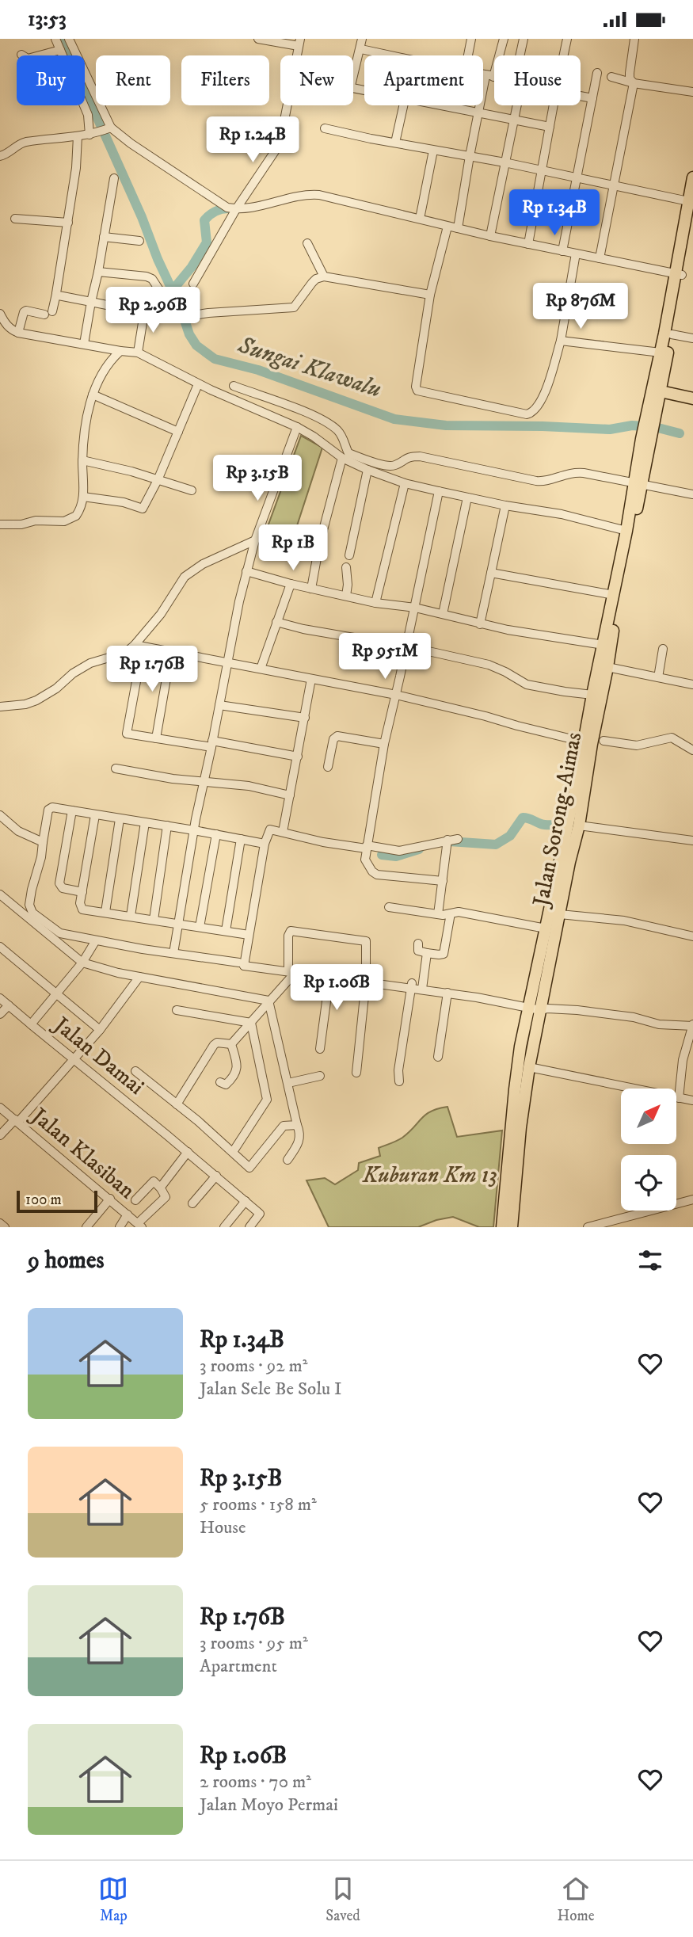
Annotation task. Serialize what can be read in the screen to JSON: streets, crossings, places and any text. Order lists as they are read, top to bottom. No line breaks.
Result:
{"streets":{"highway":["Jalan Sorong-Aimas"],"street":["Jalan Damai","Jalan Klasiban"]},"water":["Sungai Klawalu"],"parks":["Kuburan Km 13"],"scale_bar":"100 m","north":"top right","page":{"status":"13:53","chip":["Buy","Rent","Filters","New","Apartment","House"],"price":["Rp 1.24B","Rp 1.34B","Rp 876M","Rp 2.96B","Rp 3.15B","Rp 1B","Rp 951M","Rp 1.76B","Rp 1.06B"],"scale":"100 m","heading":"9 homes","list":[{"name":"Rp 1.34B","note":"3 rooms · 92 m² · Jalan Sele Be Solu I"},{"name":"Rp 3.15B","note":"5 rooms · 158 m² · House"},{"name":"Rp 1.76B","note":"3 rooms · 95 m² · Apartment"},{"name":"Rp 1.06B","note":"2 rooms · 70 m² · Jalan Moyo Permai"}],"tabs":["Map","Saved","Home"]}}
